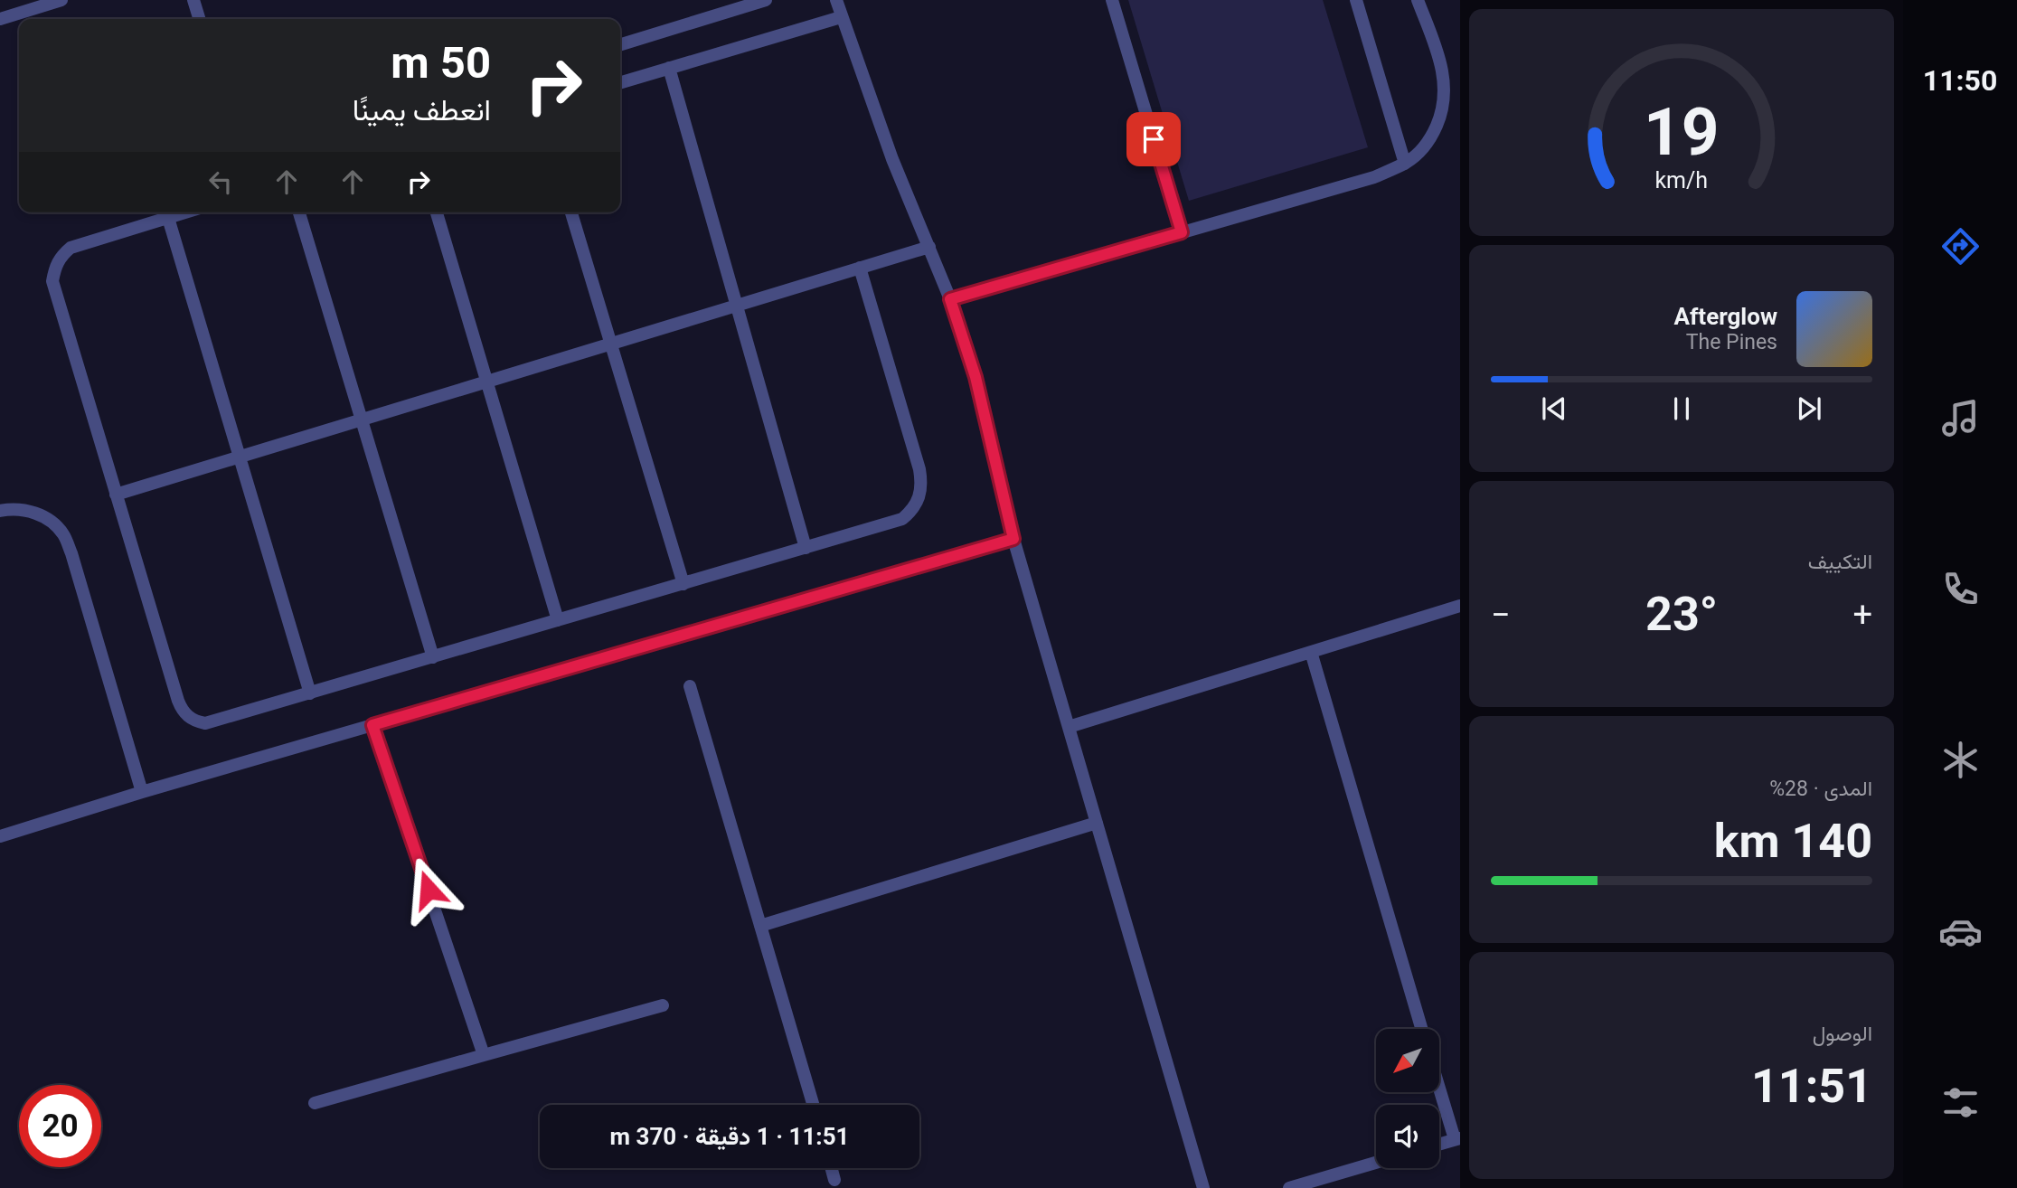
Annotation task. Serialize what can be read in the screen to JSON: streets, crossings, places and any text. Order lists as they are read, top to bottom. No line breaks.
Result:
{"north":"bottom left","page":{"tabs":"11:50","turn":["50 m","انعطف يمينًا"],"song":["Afterglow","The Pines"],"tile":["التكييف",["المدى · 28%","140 km"],["الوصول","11:51"]],"heat":["−","23°","+"],"limit":"20","trip":"11:51 · 1 دقيقة · 370 m","gauge":["19","km/h"]}}
